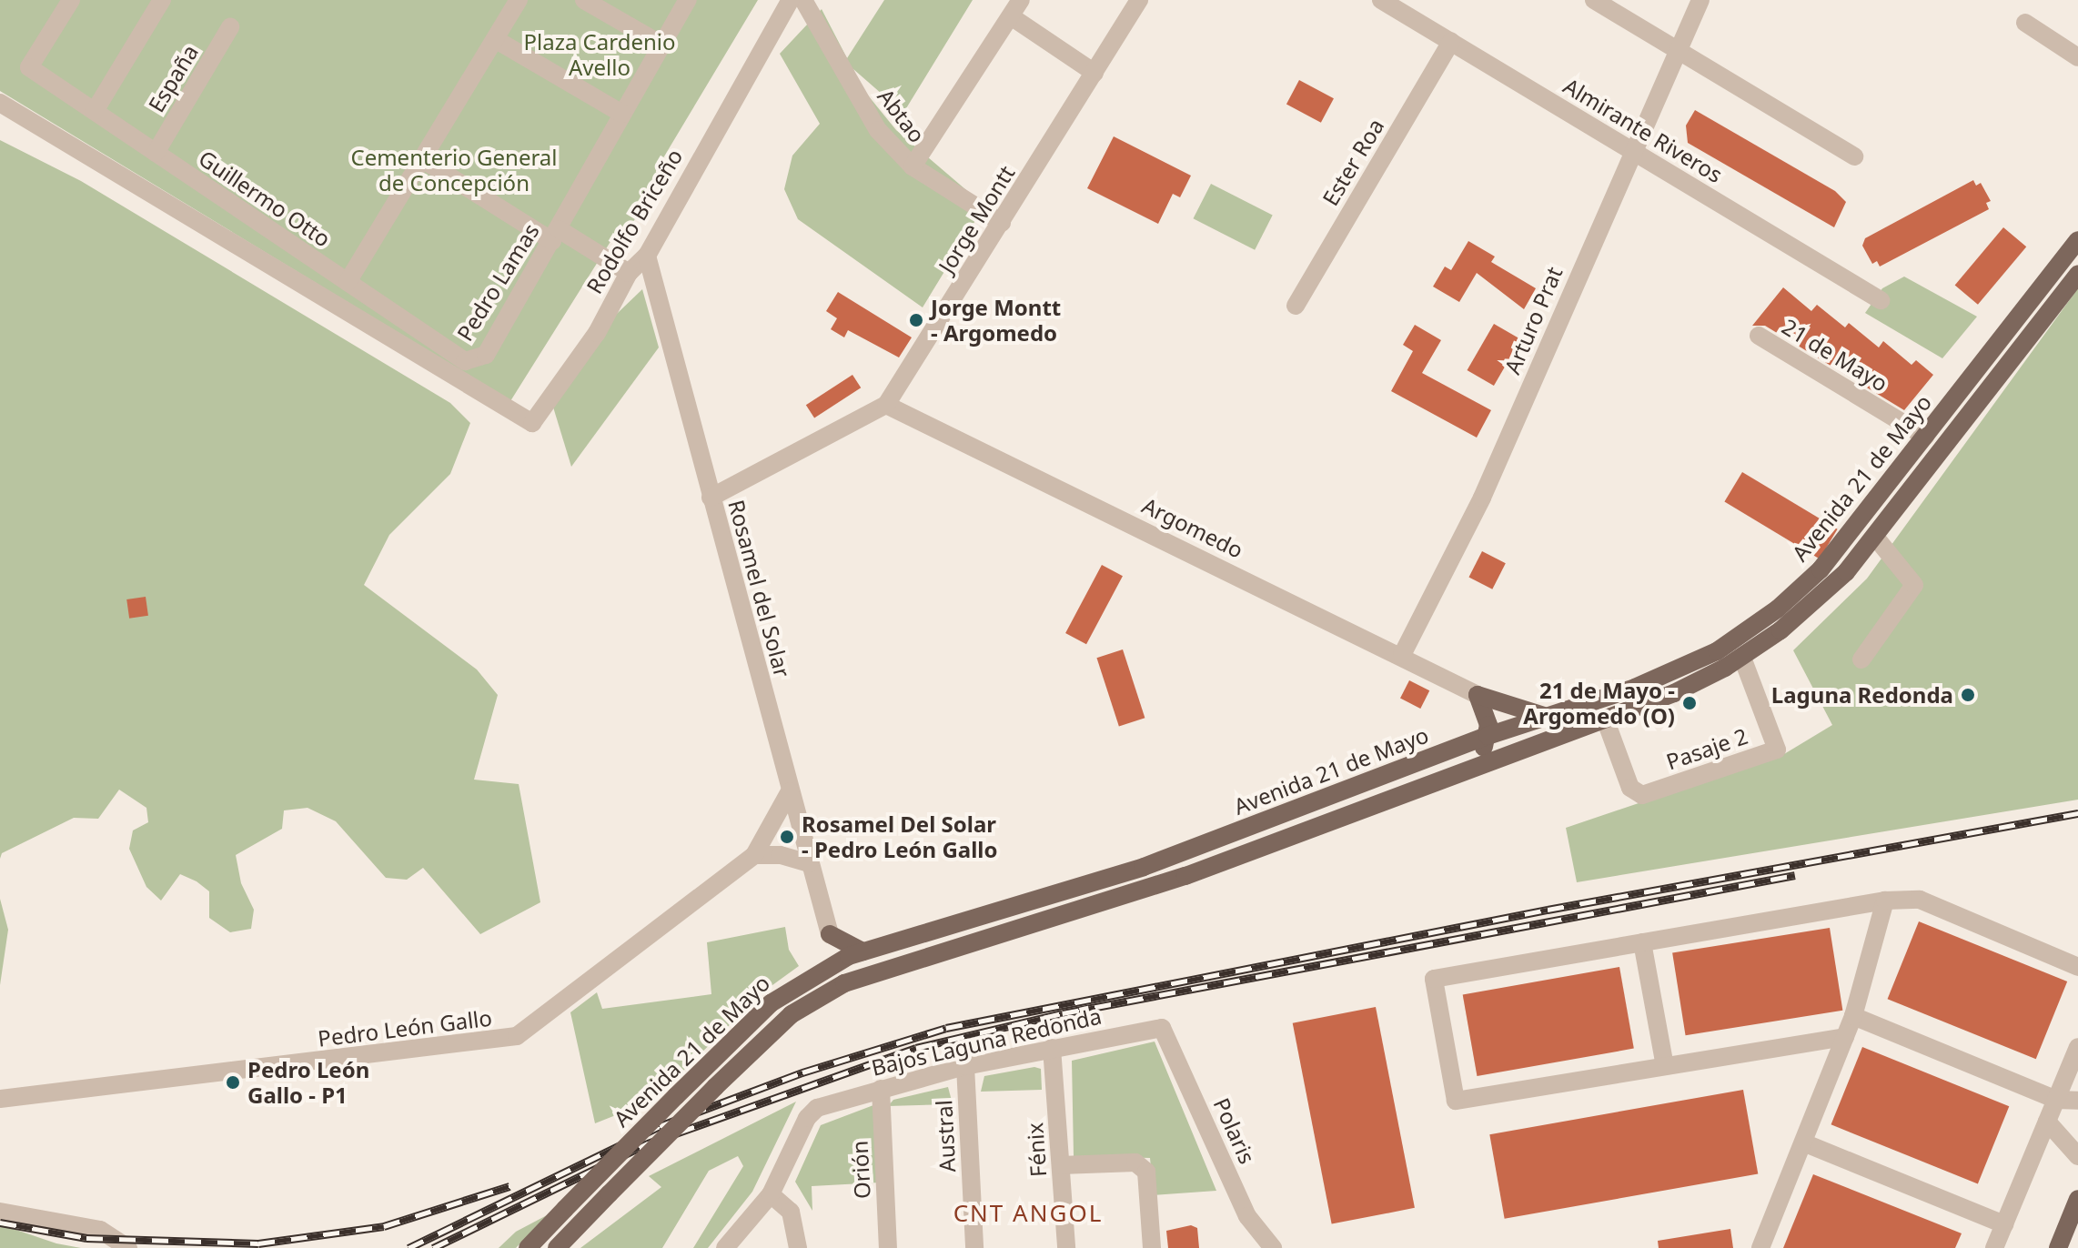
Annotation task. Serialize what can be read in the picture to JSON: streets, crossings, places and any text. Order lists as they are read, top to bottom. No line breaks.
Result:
{"streets":{"main road":["Avenida 21 de Mayo"],"street":["España","Abtao","Almirante Riveros","Ester Roa","Guillermo Otto","Jorge Montt","Rodolfo Briceño","Pedro Lamas","Arturo Prat","21 de Mayo","Argomedo","Rosamel del Solar","Pasaje 2","Pedro León Gallo","Bajos Laguna Redonda","Polaris","Austral","Fénix","Orión"]},"crossings":[["España","Guillermo Otto"],["Abtao","Jorge Montt"],["Almirante Riveros","Ester Roa"],["Almirante Riveros","Arturo Prat"],["Guillermo Otto","Pedro Lamas"],["Jorge Montt","Argomedo"],["Jorge Montt","Rosamel del Solar"],["Rodolfo Briceño","Rosamel del Solar"],["Arturo Prat","Argomedo"],["21 de Mayo","Avenida 21 de Mayo"],["Avenida 21 de Mayo","Pasaje 2"],["Rosamel del Solar","Pedro León Gallo"],["Bajos Laguna Redonda","Polaris"],["Bajos Laguna Redonda","Austral"],["Bajos Laguna Redonda","Fénix"],["Bajos Laguna Redonda","Orión"]],"districts":["CNT ANGOL"],"parks":["Plaza Cardenio Avello","Cementerio General de Concepción"],"places":["Jorge Montt - Argomedo","Laguna Redonda","21 de Mayo - Argomedo (O)","Rosamel Del Solar - Pedro León Gallo","Pedro León Gallo - P1"]}
